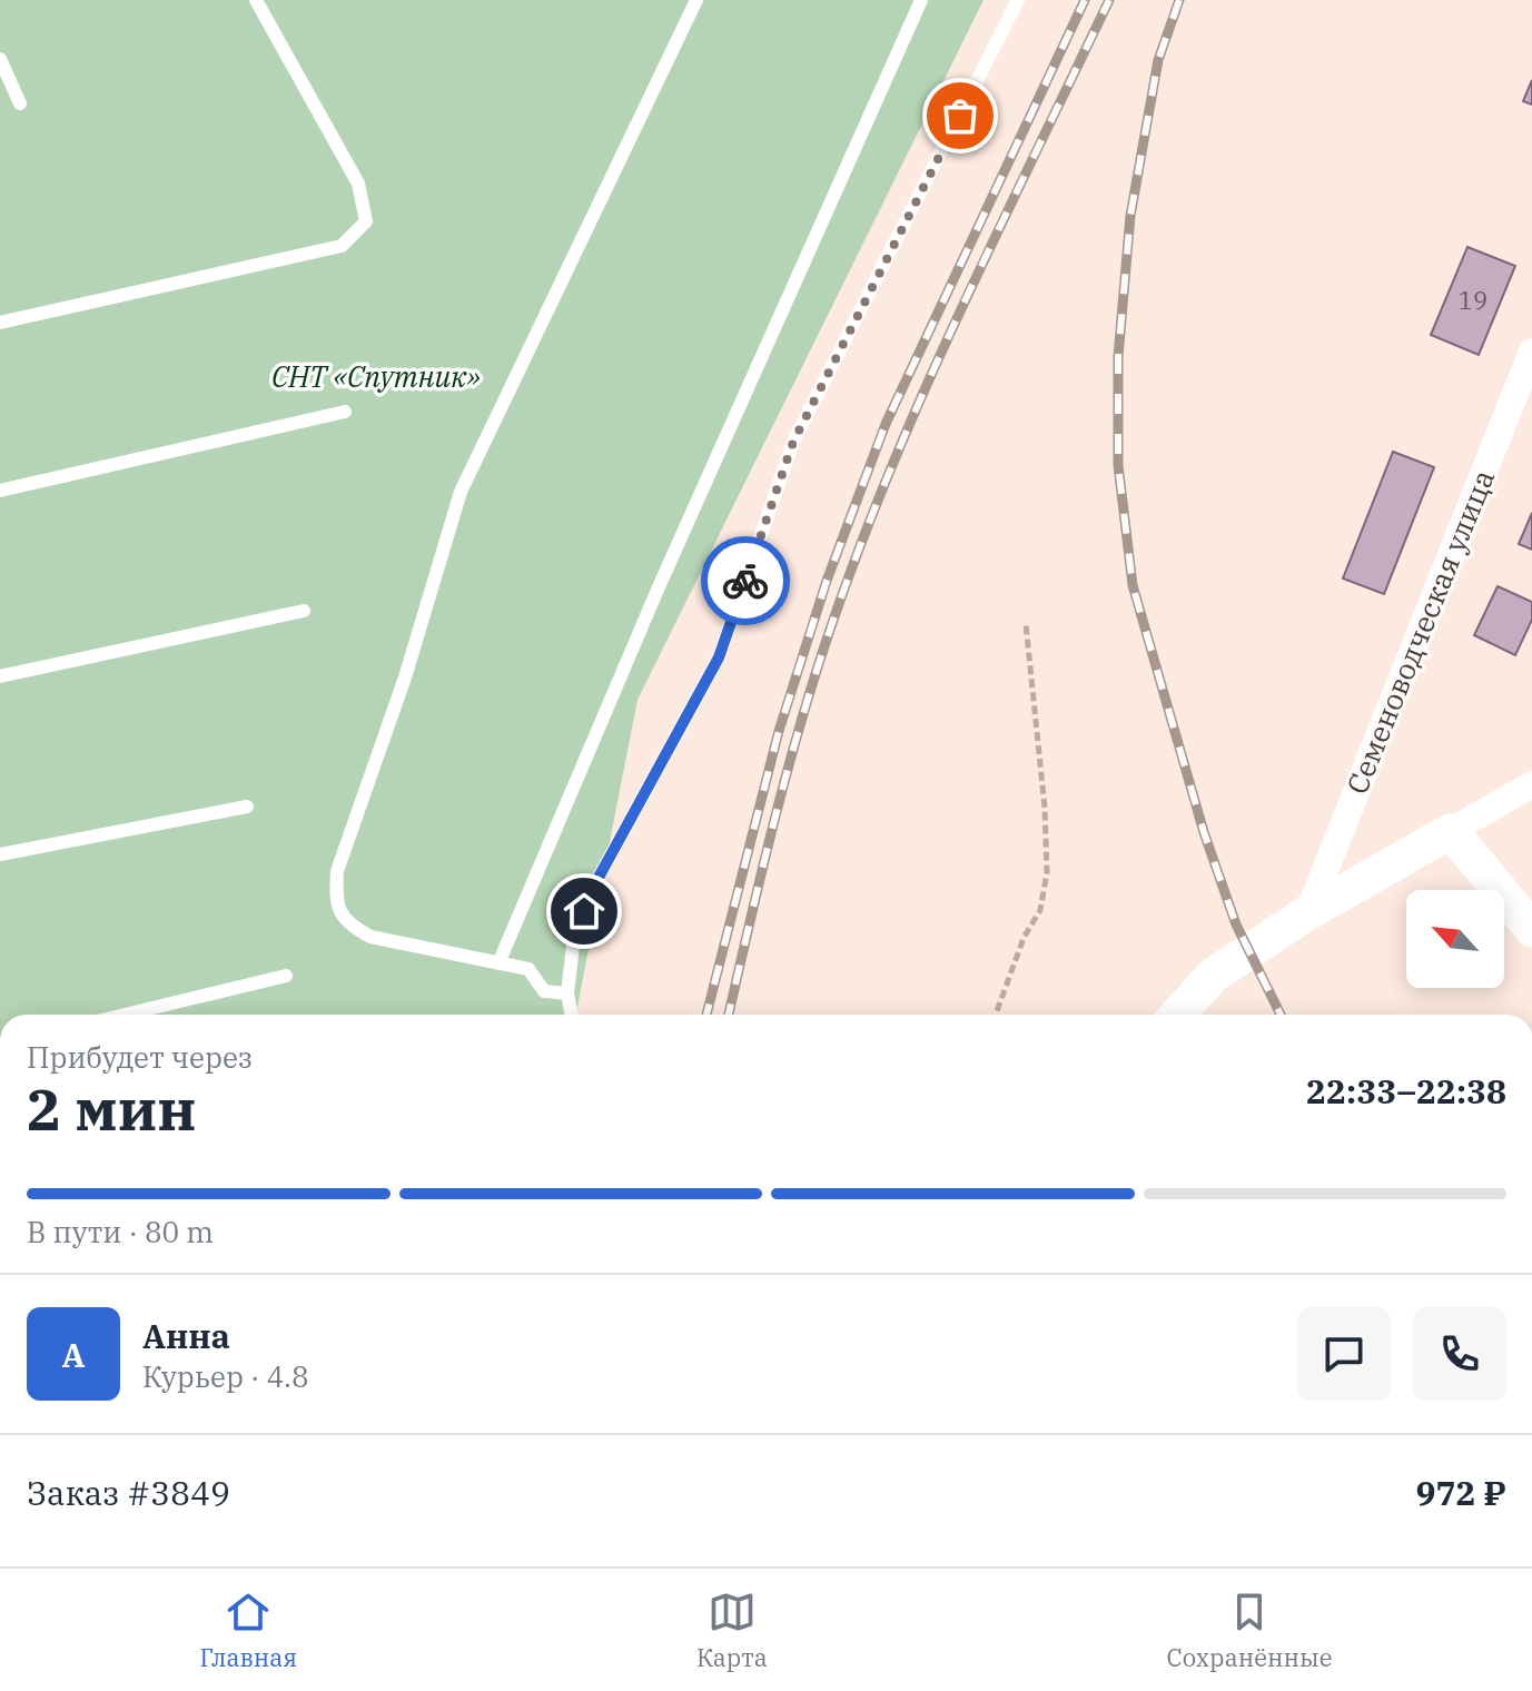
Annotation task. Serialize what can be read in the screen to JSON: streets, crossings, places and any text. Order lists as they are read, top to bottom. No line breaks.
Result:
{"streets":{"street":["Семеноводческая улица"]},"parks":["СНТ «Спутник»"],"house_numbers":["19"],"north":"top left","page":{"heading":["2 мин","Прибудет через","22:33–22:38"],"panel":["Анна","Курьер · 4.8","Заказ #3849","972 ₽"],"bar":"В пути · 80 m","round":"А","tabs":["Главная","Карта","Сохранённые"]}}
